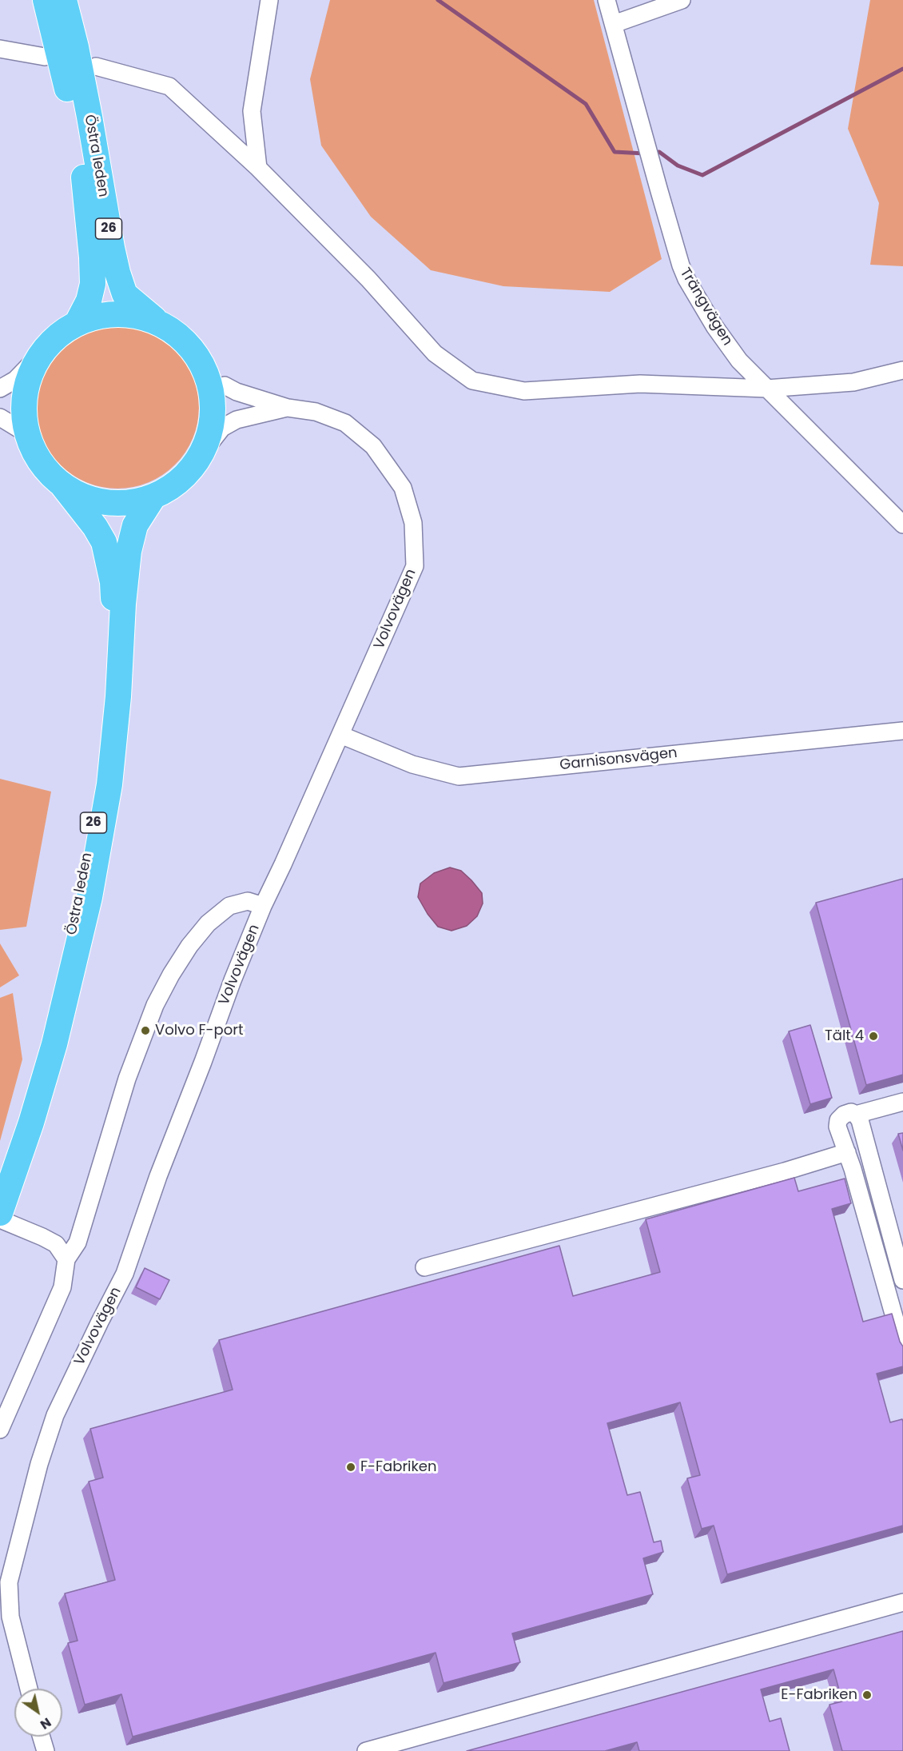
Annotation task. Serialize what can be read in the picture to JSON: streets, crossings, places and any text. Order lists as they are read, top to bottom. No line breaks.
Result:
{"streets":{"highway":["Östra leden","26"],"street":["Trängvägen","Volvovägen","Garnisonsvägen"]},"crossings":[["Östra leden","26"],["Volvovägen","Garnisonsvägen"]],"places":["Volvo F-port","Tält 4","F-Fabriken","E-Fabriken"],"north":"bottom right"}
